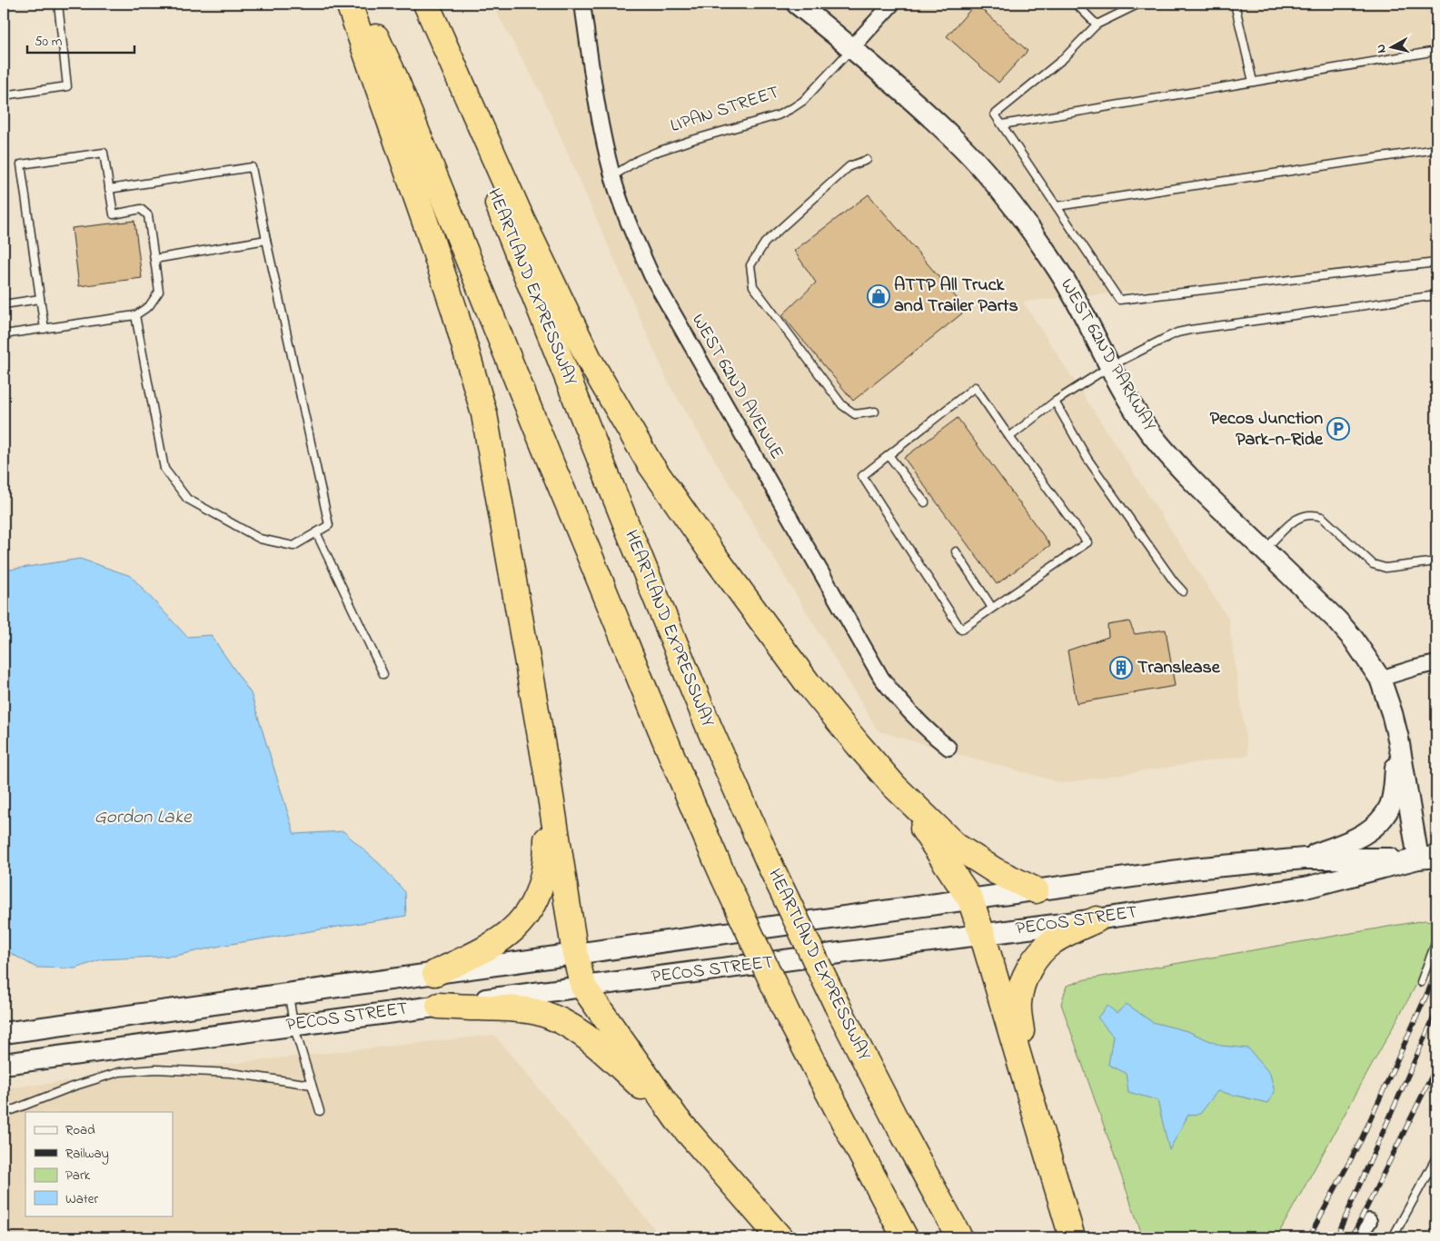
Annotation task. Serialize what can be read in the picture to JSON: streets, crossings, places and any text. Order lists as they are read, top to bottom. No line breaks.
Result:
{"streets":{"highway":["HEARTLAND EXPRESSWAY"],"main road":["WEST 62ND PARKWAY","PECOS STREET"],"street":["LIPAN STREET","WEST 62ND AVENUE"]},"crossings":[["LIPAN STREET","WEST 62ND PARKWAY"],["LIPAN STREET","WEST 62ND AVENUE"],["WEST 62ND PARKWAY","PECOS STREET"]],"water":["Gordon Lake"],"places":{"shop":["ATTP All Truck and Trailer Parts"],"parking":["Pecos Junction Park-n-Ride"],"building":["Translease"]},"legend":["Road","Railway","Park","Water"],"scale_bar":"50 m","north":"left"}
